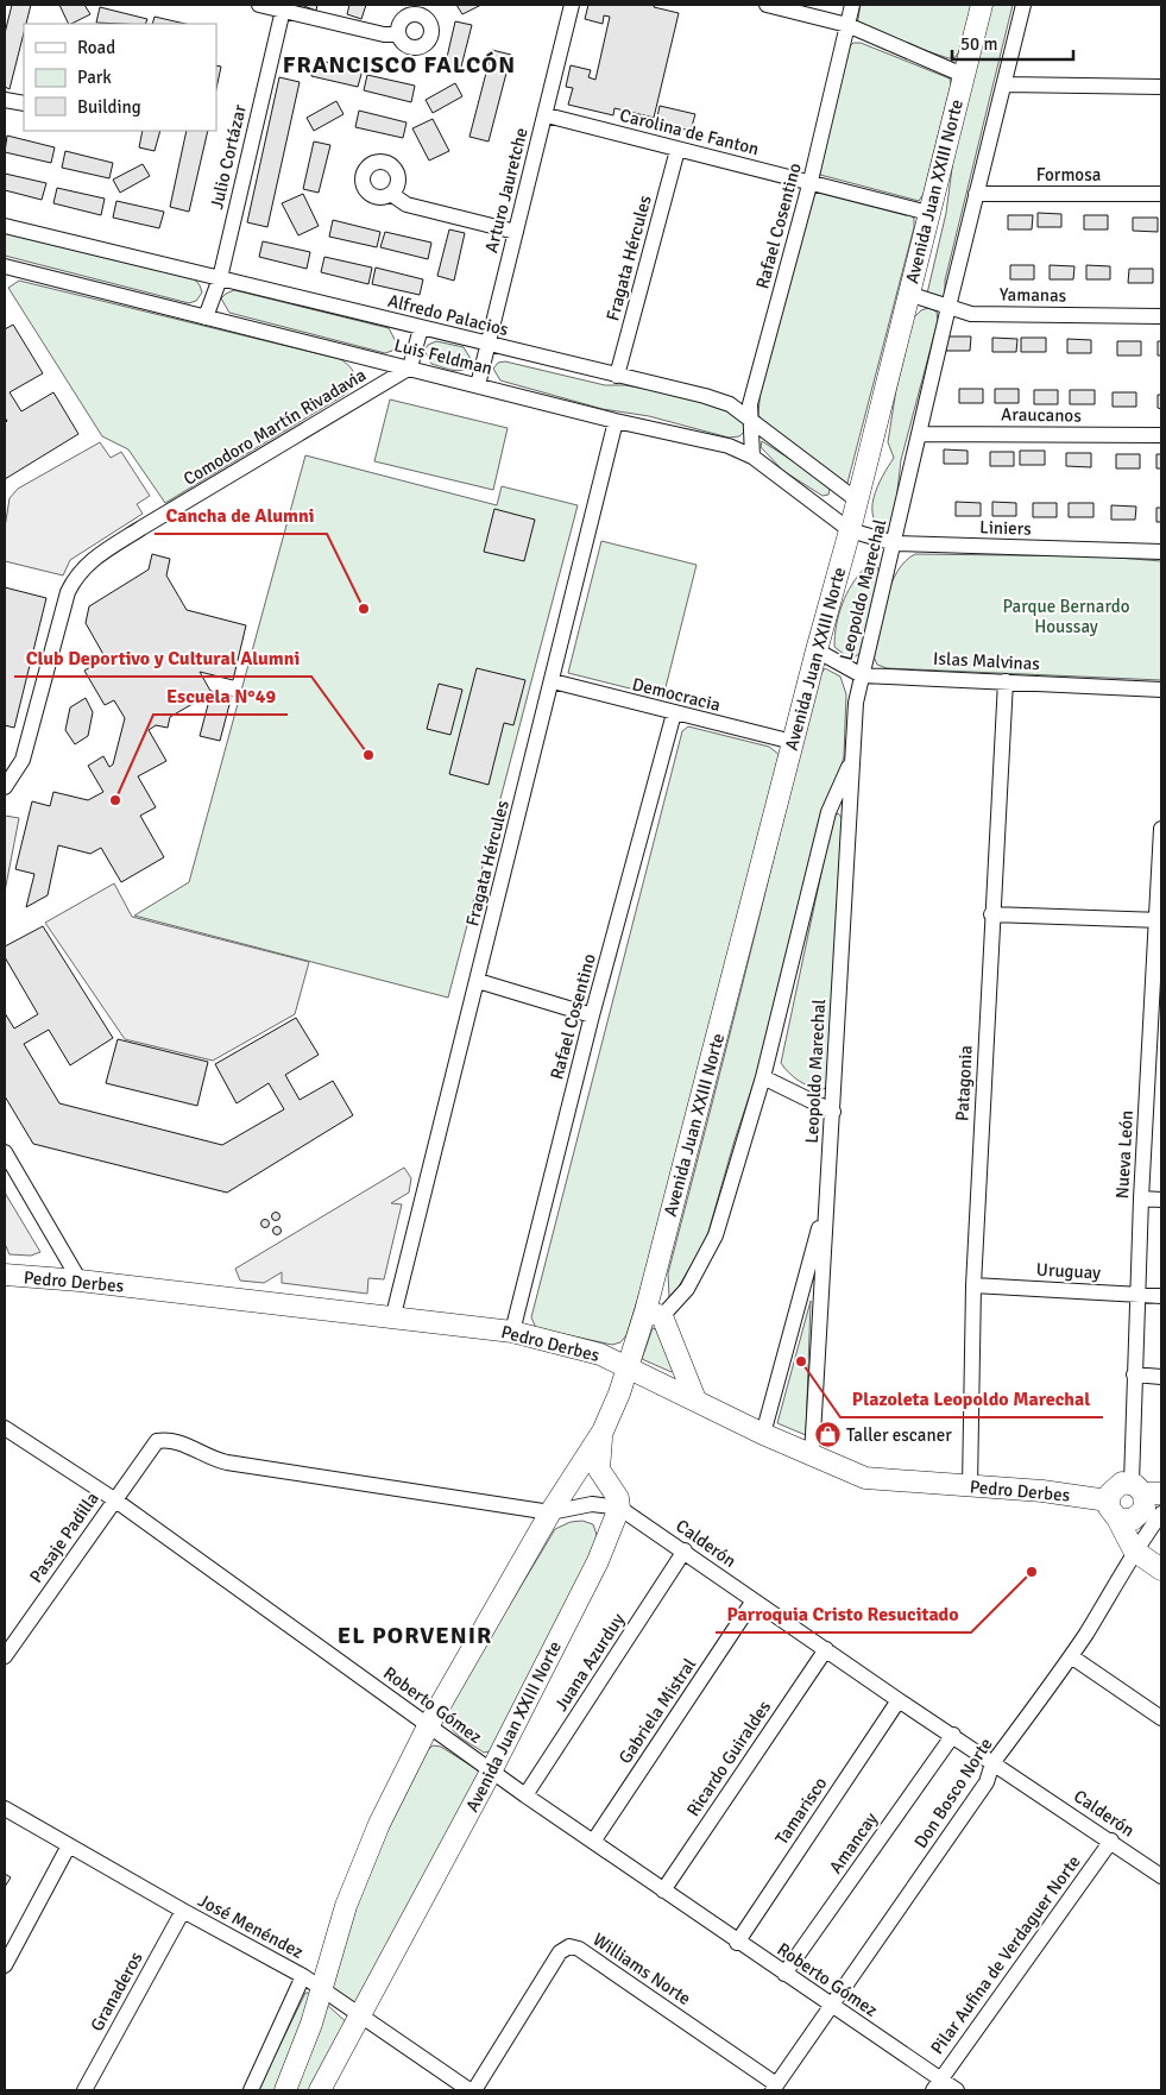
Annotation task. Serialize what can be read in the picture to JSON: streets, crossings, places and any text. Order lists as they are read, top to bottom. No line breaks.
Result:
{"streets":{"street":["Carolina de Fanton","Julio Cortázar","Formosa","Arturo Jauretche","Avenida Juan XXIII Norte","Rafael Cosentino","Fragata Hércules","Yamanas","Alfredo Palacios","Luis Feldman","Araucanos","Comodoro Martín Rivadavia","Liniers","Leopoldo Marechal","Islas Malvinas","Democracia","Patagonia","Nueva León","Uruguay","Pedro Derbes","Pasaje Padilla","Calderón","Juana Azurduy","Roberto Gómez","Gabriela Mistral","Ricardo Guiraldes","Don Bosco Norte","Tamarisco","Amancay","José Menéndez","Pilar Aufina de Verdaguer Norte","Williams Norte","Granaderos"]},"crossings":[["Carolina de Fanton","Arturo Jauretche"],["Carolina de Fanton","Avenida Juan XXIII Norte"],["Carolina de Fanton","Rafael Cosentino"],["Carolina de Fanton","Fragata Hércules"],["Julio Cortázar","Alfredo Palacios"],["Julio Cortázar","Luis Feldman"],["Formosa","Leopoldo Marechal"],["Arturo Jauretche","Alfredo Palacios"],["Arturo Jauretche","Luis Feldman"],["Avenida Juan XXIII Norte","Yamanas"],["Avenida Juan XXIII Norte","Alfredo Palacios"],["Avenida Juan XXIII Norte","Luis Feldman"],["Avenida Juan XXIII Norte","Liniers"],["Avenida Juan XXIII Norte","Leopoldo Marechal"],["Avenida Juan XXIII Norte","Islas Malvinas"],["Avenida Juan XXIII Norte","Democracia"],["Avenida Juan XXIII Norte","Pedro Derbes"],["Avenida Juan XXIII Norte","Calderón"],["Avenida Juan XXIII Norte","Roberto Gómez"],["Avenida Juan XXIII Norte","José Menéndez"],["Rafael Cosentino","Alfredo Palacios"],["Rafael Cosentino","Luis Feldman"],["Rafael Cosentino","Democracia"],["Rafael Cosentino","Pedro Derbes"],["Fragata Hércules","Alfredo Palacios"],["Fragata Hércules","Luis Feldman"],["Fragata Hércules","Democracia"],["Fragata Hércules","Pedro Derbes"],["Yamanas","Leopoldo Marechal"],["Luis Feldman","Comodoro Martín Rivadavia"],["Luis Feldman","Liniers"],["Araucanos","Leopoldo Marechal"],["Liniers","Leopoldo Marechal"],["Leopoldo Marechal","Islas Malvinas"],["Leopoldo Marechal","Pedro Derbes"],["Islas Malvinas","Patagonia"],["Patagonia","Uruguay"],["Patagonia","Pedro Derbes"],["Nueva León","Uruguay"],["Pasaje Padilla","Calderón"],["Pasaje Padilla","Roberto Gómez"],["Calderón","Juana Azurduy"],["Calderón","Gabriela Mistral"],["Calderón","Ricardo Guiraldes"],["Calderón","Don Bosco Norte"],["Calderón","Tamarisco"],["Calderón","Amancay"],["Calderón","Pilar Aufina de Verdaguer Norte"],["Juana Azurduy","Roberto Gómez"],["Roberto Gómez","Gabriela Mistral"],["Roberto Gómez","Ricardo Guiraldes"],["Roberto Gómez","Don Bosco Norte"],["Roberto Gómez","Tamarisco"],["Roberto Gómez","Amancay"],["Roberto Gómez","Pilar Aufina de Verdaguer Norte"],["Don Bosco Norte","Williams Norte"],["José Menéndez","Granaderos"]],"districts":["FRANCISCO FALCÓN","EL PORVENIR"],"parks":["Parque Bernardo Houssay"],"places":{"other":["Cancha de Alumni","Club Deportivo y Cultural Alumni","Escuela N°49","Plazoleta Leopoldo Marechal","Parroquia Cristo Resucitado"],"shop":["Taller escaner"]},"legend":["Road","Park","Building"],"scale_bar":"50 m"}
